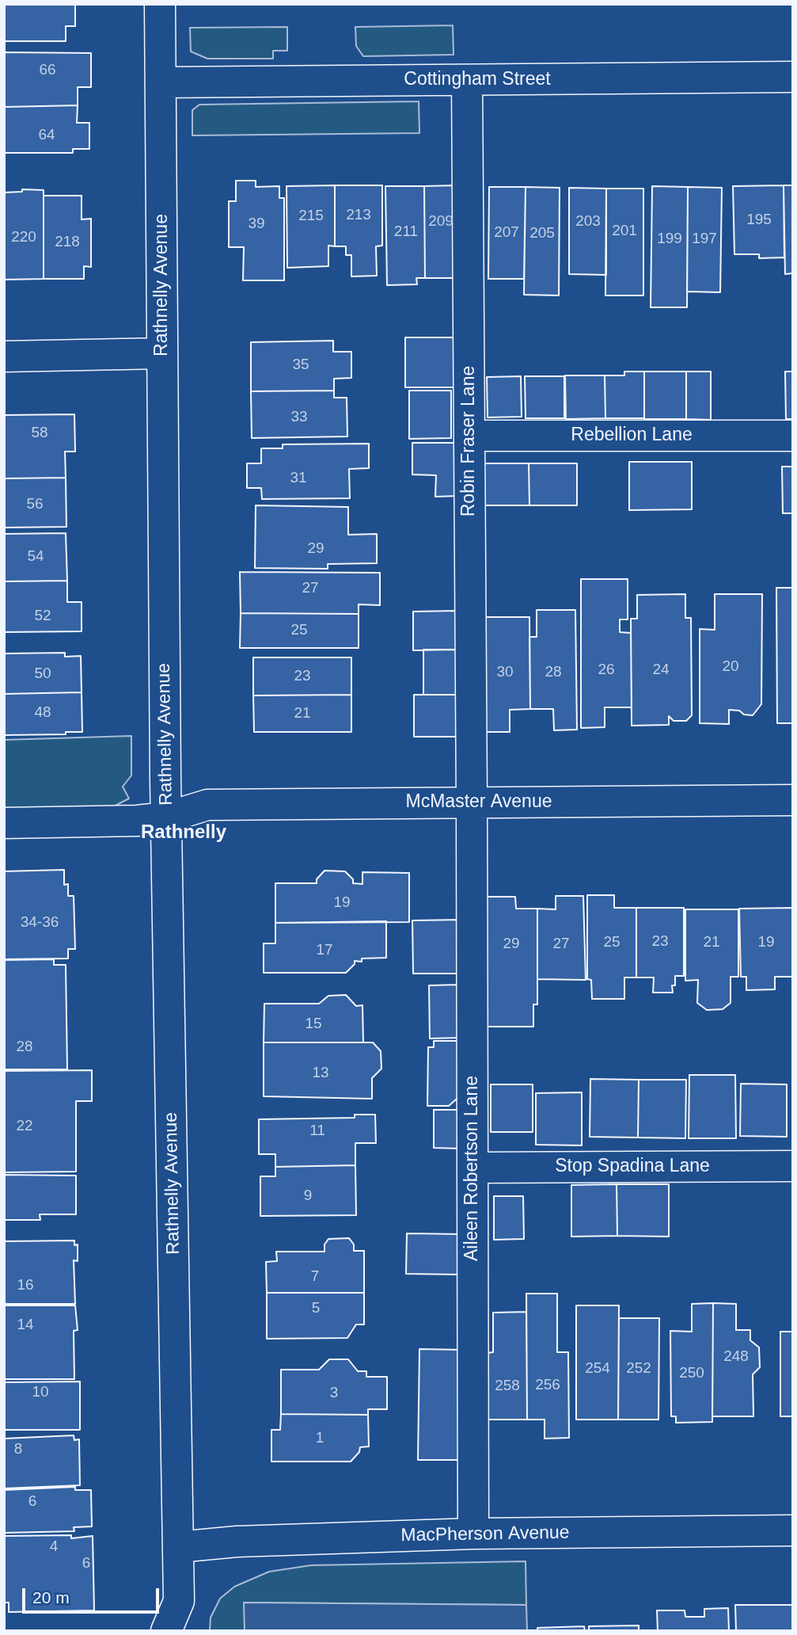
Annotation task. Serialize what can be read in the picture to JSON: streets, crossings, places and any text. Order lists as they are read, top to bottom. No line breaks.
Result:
{"streets":{"street":["Cottingham Street","Rathnelly Avenue","Rebellion Lane","Robin Fraser Lane","McMaster Avenue","Stop Spadina Lane","Aileen Robertson Lane","MacPherson Avenue"]},"crossings":[["Cottingham Street","Rathnelly Avenue"],["Cottingham Street","Robin Fraser Lane"],["Rathnelly Avenue","McMaster Avenue"],["Rathnelly Avenue","MacPherson Avenue"],["Rebellion Lane","Robin Fraser Lane"],["Robin Fraser Lane","McMaster Avenue"],["Robin Fraser Lane","Aileen Robertson Lane"],["McMaster Avenue","Aileen Robertson Lane"],["Stop Spadina Lane","Aileen Robertson Lane"],["Aileen Robertson Lane","MacPherson Avenue"]],"districts":["Rathnelly"],"house_numbers":["66","64","213","215","195","209","203","39","201","211","207","205","220","199","197","218","35","33","58","31","56","29","54","27","52","25","20","26","24","30","28","50","23","48","21","19","34-36","23","25","21","19","29","27","17","15","28","13","22","11","9","7","16","5","14","248","254","252","250","256","258","10","3","1","8","6","4","6"],"scale_bar":"20 m"}
